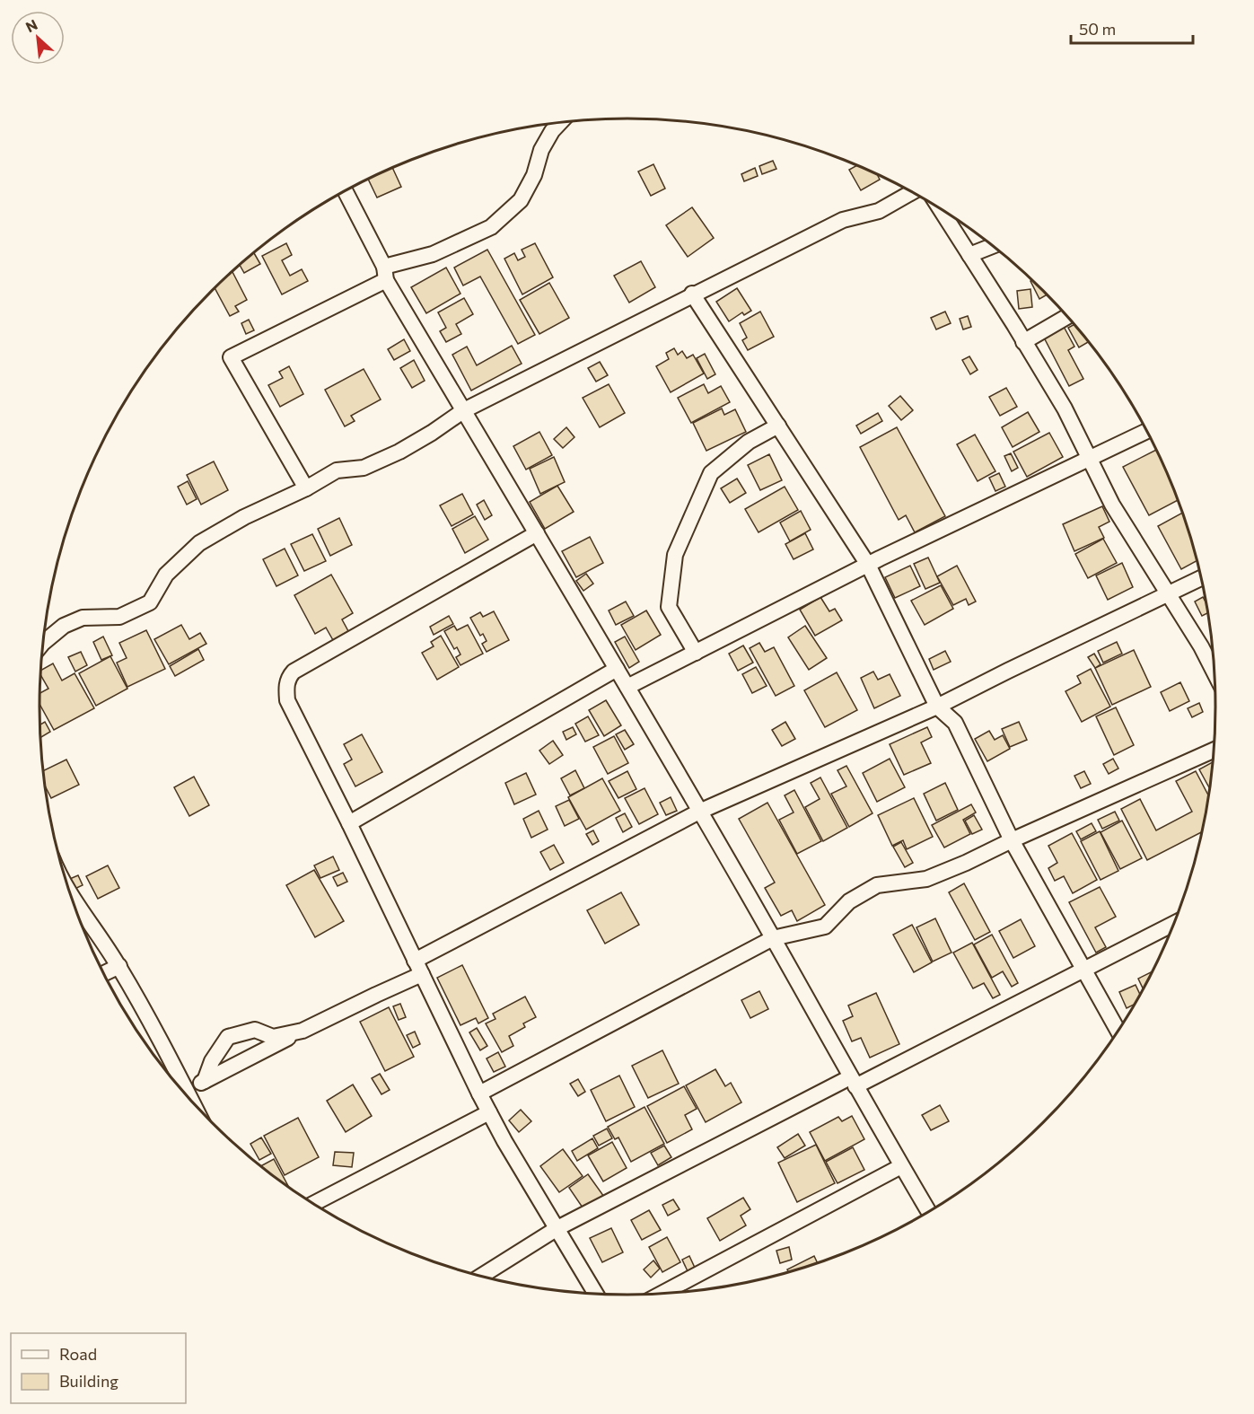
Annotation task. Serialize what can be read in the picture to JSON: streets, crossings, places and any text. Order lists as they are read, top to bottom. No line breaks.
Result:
{"legend":["Road","Building"],"scale_bar":"50 m","north":"top left"}
